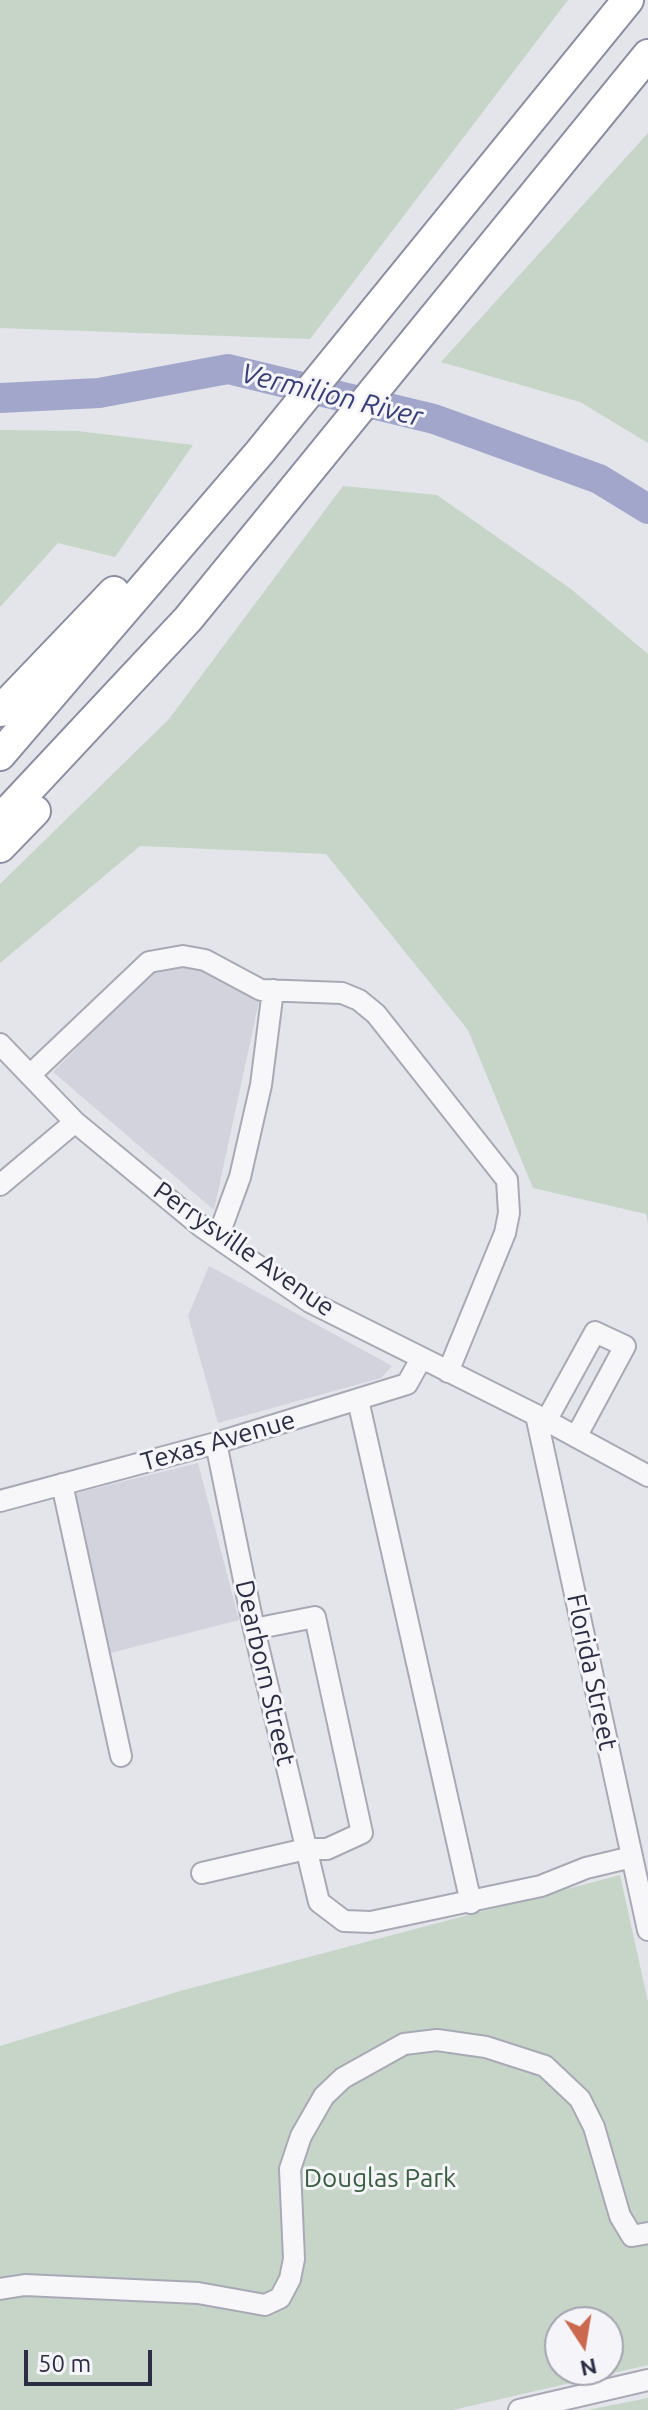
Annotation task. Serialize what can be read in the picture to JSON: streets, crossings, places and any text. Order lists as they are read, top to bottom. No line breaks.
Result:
{"streets":{"street":["Perrysville Avenue","Texas Avenue","Florida Street","Dearborn Street"]},"crossings":[["Perrysville Avenue","Texas Avenue"],["Perrysville Avenue","Florida Street"],["Texas Avenue","Dearborn Street"]],"water":["Vermilion River"],"parks":["Douglas Park"],"scale_bar":"50 m","north":"bottom"}
